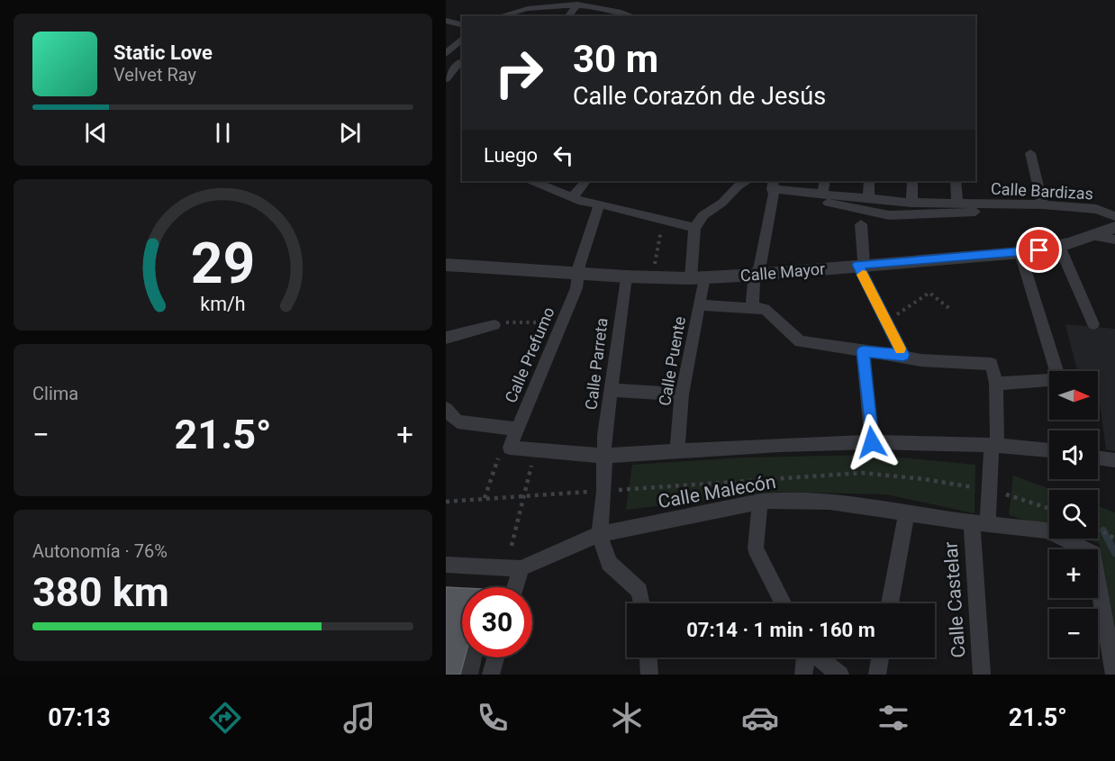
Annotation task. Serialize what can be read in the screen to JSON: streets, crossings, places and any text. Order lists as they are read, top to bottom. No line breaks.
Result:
{"streets":{"street":["Calle Bardizas","Calle Mayor","Calle Prefumo","Calle Puente","Calle Parreta","Calle Malecón","Calle Castelar"]},"crossings":[["Calle Mayor","Calle Prefumo"],["Calle Mayor","Calle Puente"],["Calle Mayor","Calle Parreta"],["Calle Parreta","Calle Malecón"],["Calle Malecón","Calle Castelar"]],"north":"right","page":{"turn":["30 m","Calle Corazón de Jesús"],"song":["Static Love","Velvet Ray"],"then":"Luego","tile":["Clima",["Autonomía · 76%","380 km"]],"map_buttons":["+","−"],"heat":["−","21.5°","+"],"limit":"30","trip":"07:14 · 1 min · 160 m","tabs":["07:13","21.5°"],"gauge":["29","km/h"]}}
